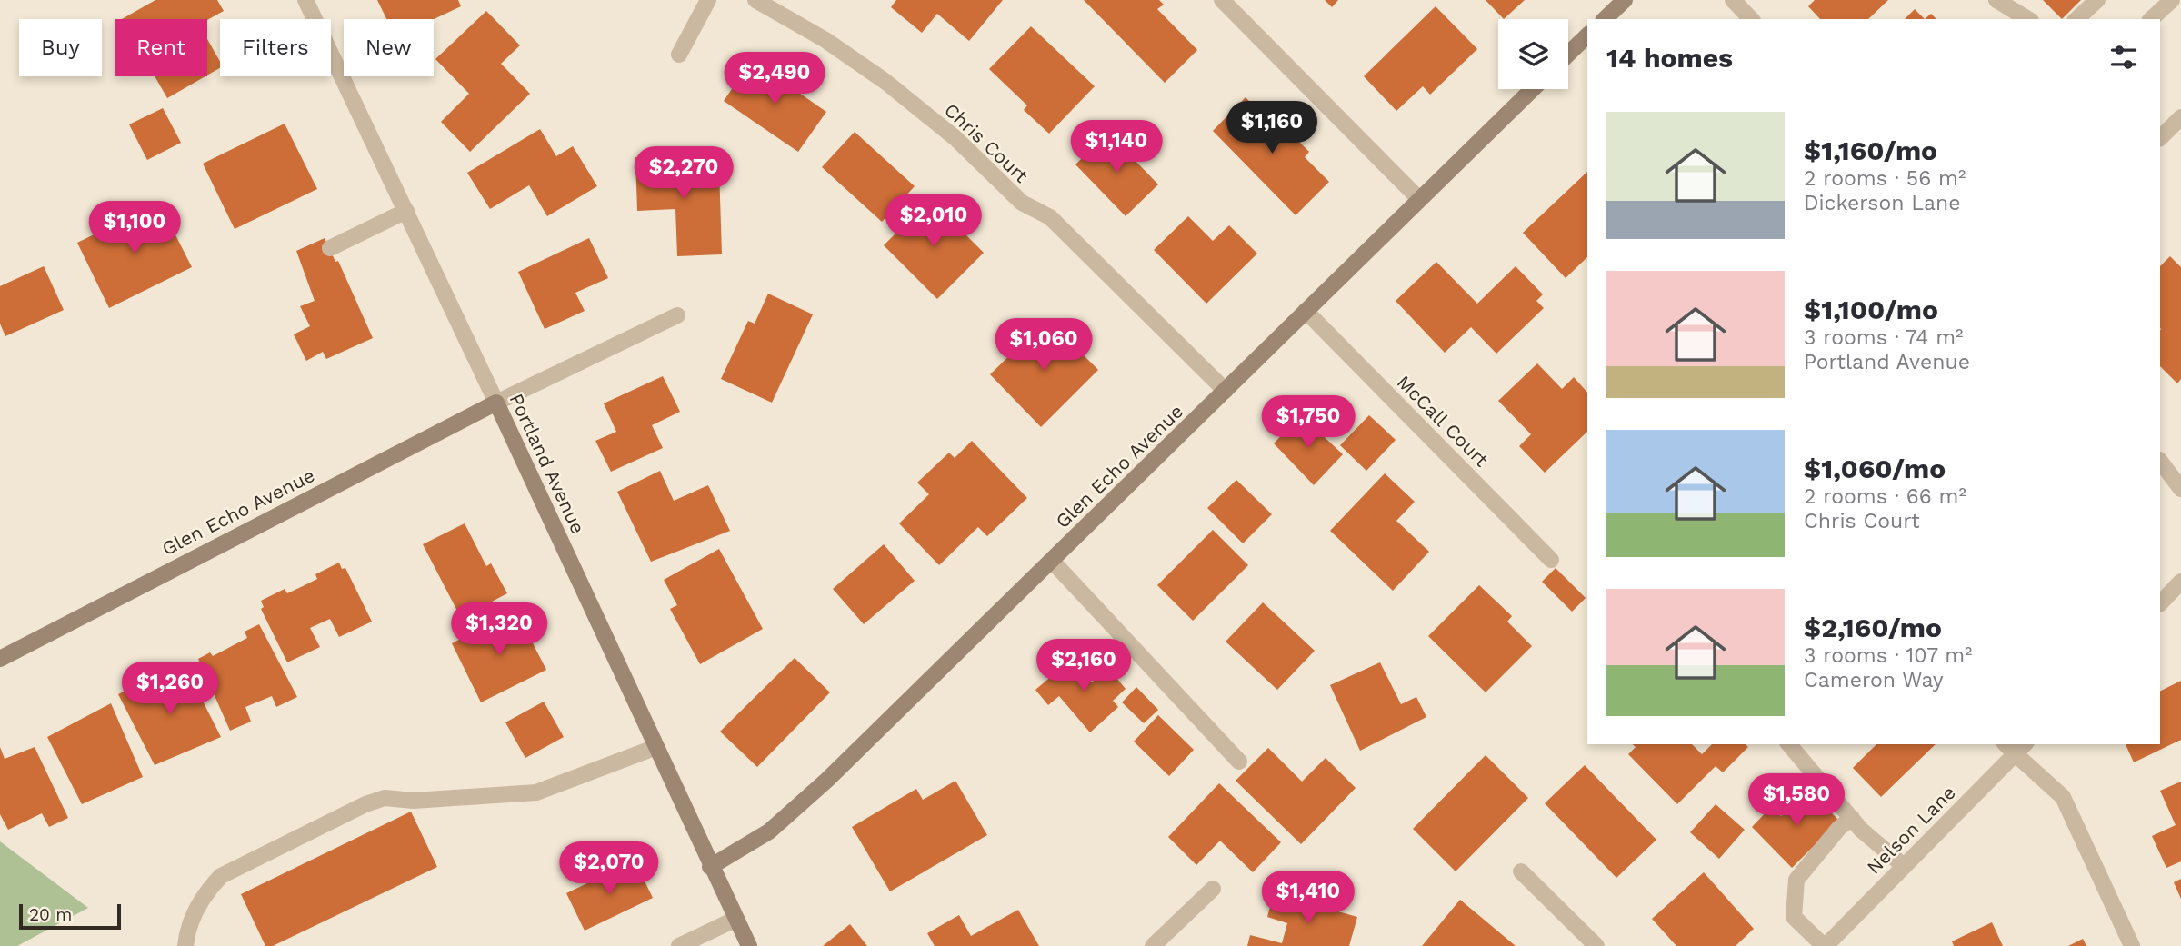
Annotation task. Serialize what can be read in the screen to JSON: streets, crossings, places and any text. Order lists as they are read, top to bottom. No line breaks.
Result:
{"streets":{"street":["Chris Court","McCall Court","Portland Avenue","Glen Echo Avenue","Nelson Lane"]},"crossings":[["Chris Court","Glen Echo Avenue"],["McCall Court","Glen Echo Avenue"],["Portland Avenue","Glen Echo Avenue"]],"scale_bar":"20 m","page":{"chip":["Buy","Rent","Filters","New"],"heading":"14 homes","price":["$2,490","$1,160","$1,140","$2,270","$2,010","$1,100","$1,060","$1,750","$1,320","$2,160","$1,260","$1,580","$2,070","$1,410"],"list":[{"name":"$1,160/mo","note":"2 rooms · 56 m² · Dickerson Lane"},{"name":"$1,100/mo","note":"3 rooms · 74 m² · Portland Avenue"},{"name":"$1,060/mo","note":"2 rooms · 66 m² · Chris Court"},{"name":"$2,160/mo","note":"3 rooms · 107 m² · Cameron Way"}],"scale":"20 m"}}
